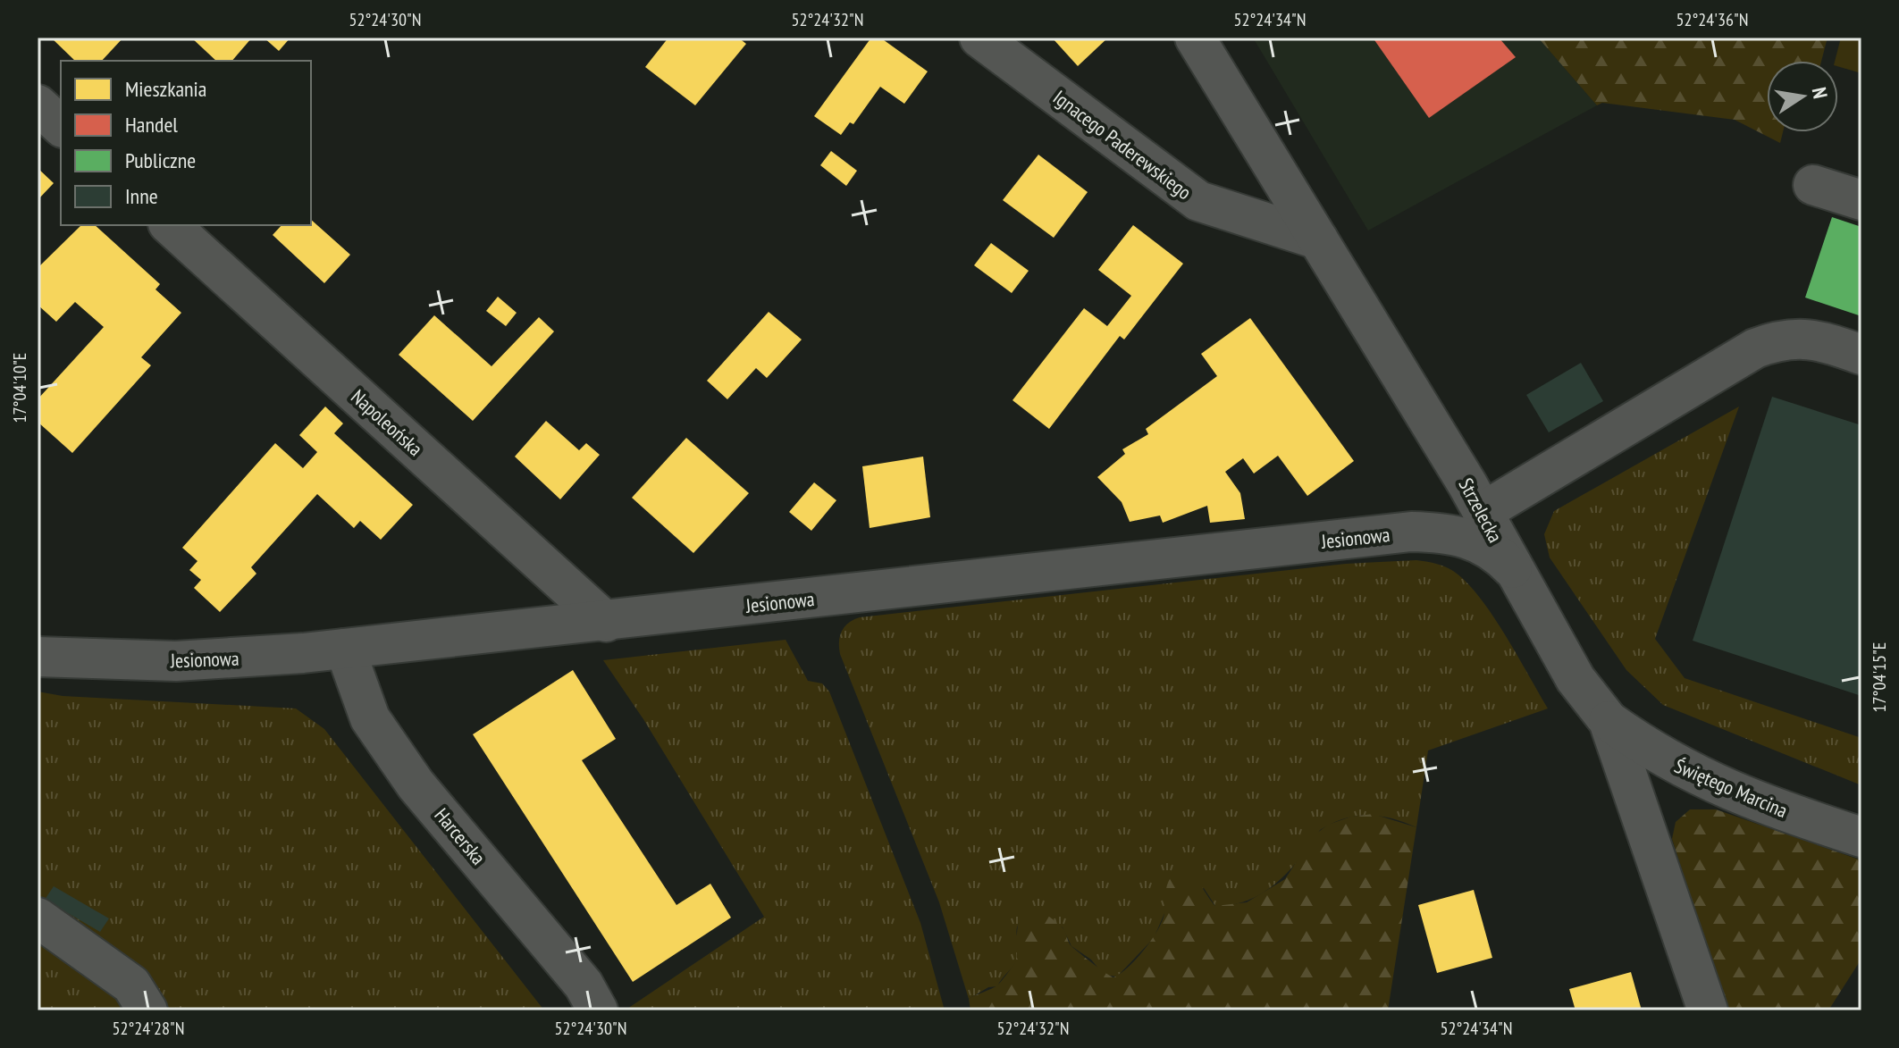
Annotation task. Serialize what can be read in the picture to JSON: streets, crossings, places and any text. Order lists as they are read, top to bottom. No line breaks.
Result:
{"streets":{"street":["Ignacego Paderewskiego","Napoleońska","Strzelecka","Jesionowa","Świętego Marcina","Harcerska"]},"crossings":[["Ignacego Paderewskiego","Strzelecka"],["Napoleońska","Jesionowa"],["Strzelecka","Jesionowa"],["Strzelecka","Świętego Marcina"],["Jesionowa","Harcerska"]],"legend":["Mieszkania","Handel","Publiczne","Inne"],"north":"right","coordinates":["52°24'30\"N","52°24'32\"N","52°24'34\"N","52°24'36\"N","17°04'10\"E","17°04'15\"E","52°24'28\"N"]}
